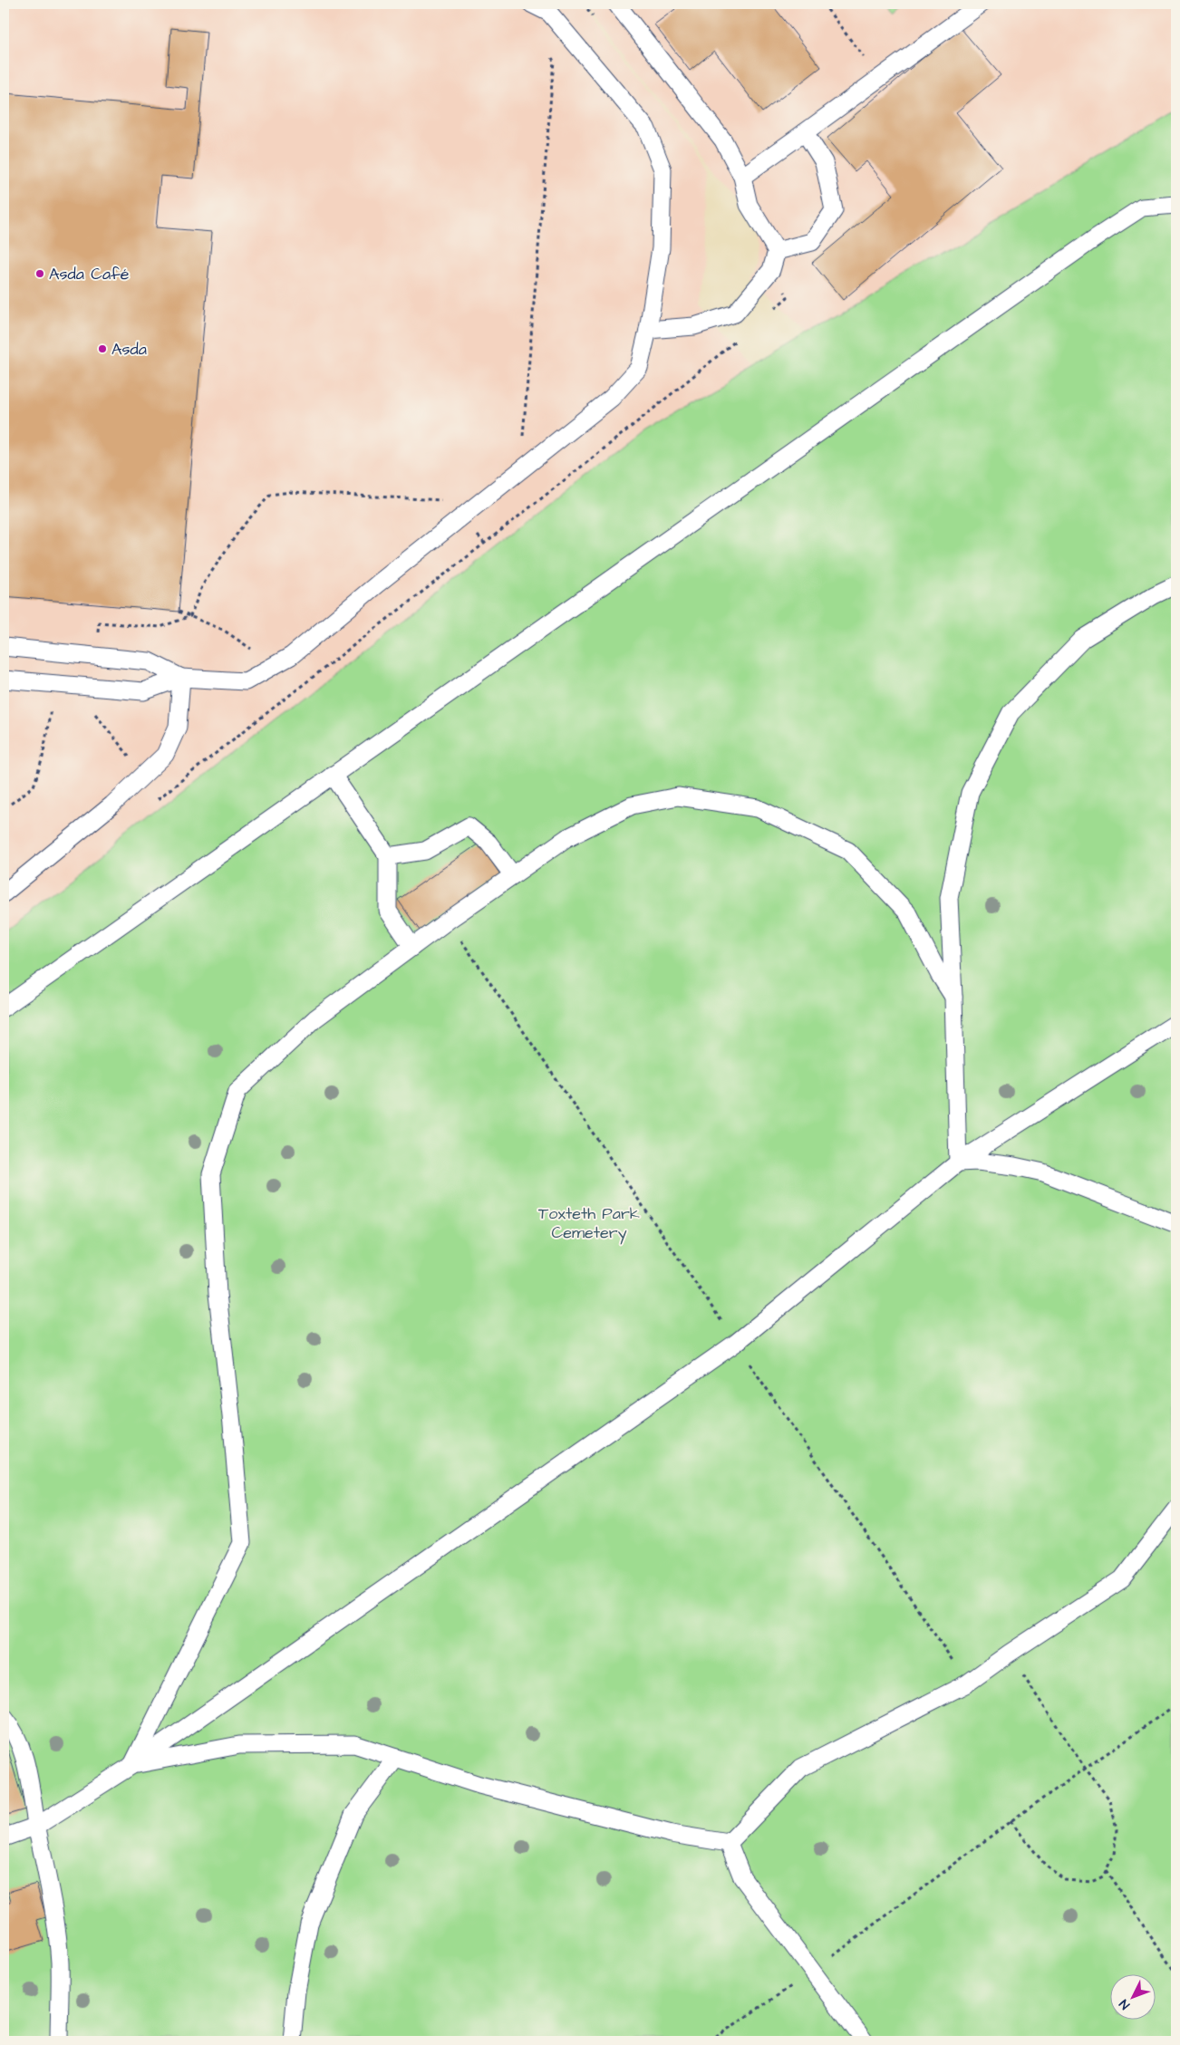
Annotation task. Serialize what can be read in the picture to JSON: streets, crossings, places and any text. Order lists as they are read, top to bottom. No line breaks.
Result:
{"parks":["Toxteth Park Cemetery"],"places":["Asda Café","Asda"],"north":"bottom left"}
